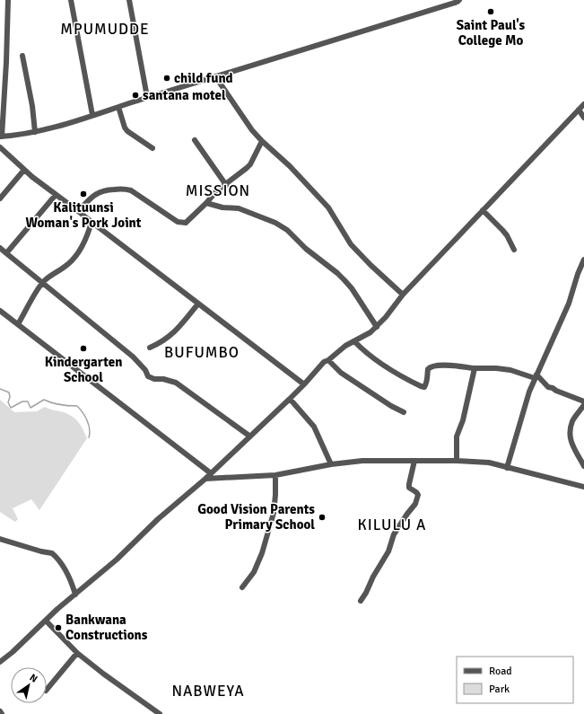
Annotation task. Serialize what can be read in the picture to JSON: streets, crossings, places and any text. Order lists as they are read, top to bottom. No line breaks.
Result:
{"districts":["MPUMUDDE","MISSION","BUFUMBO","KILULU A","NABWEYA"],"places":["Saint Paul's College Mo","child fund","santana motel","Kalituunsi Woman's Pork Joint","Kindergarten School","Good Vision Parents Primary School","Bankwana Constructions"],"legend":["Road","Park"],"north":"top right"}
